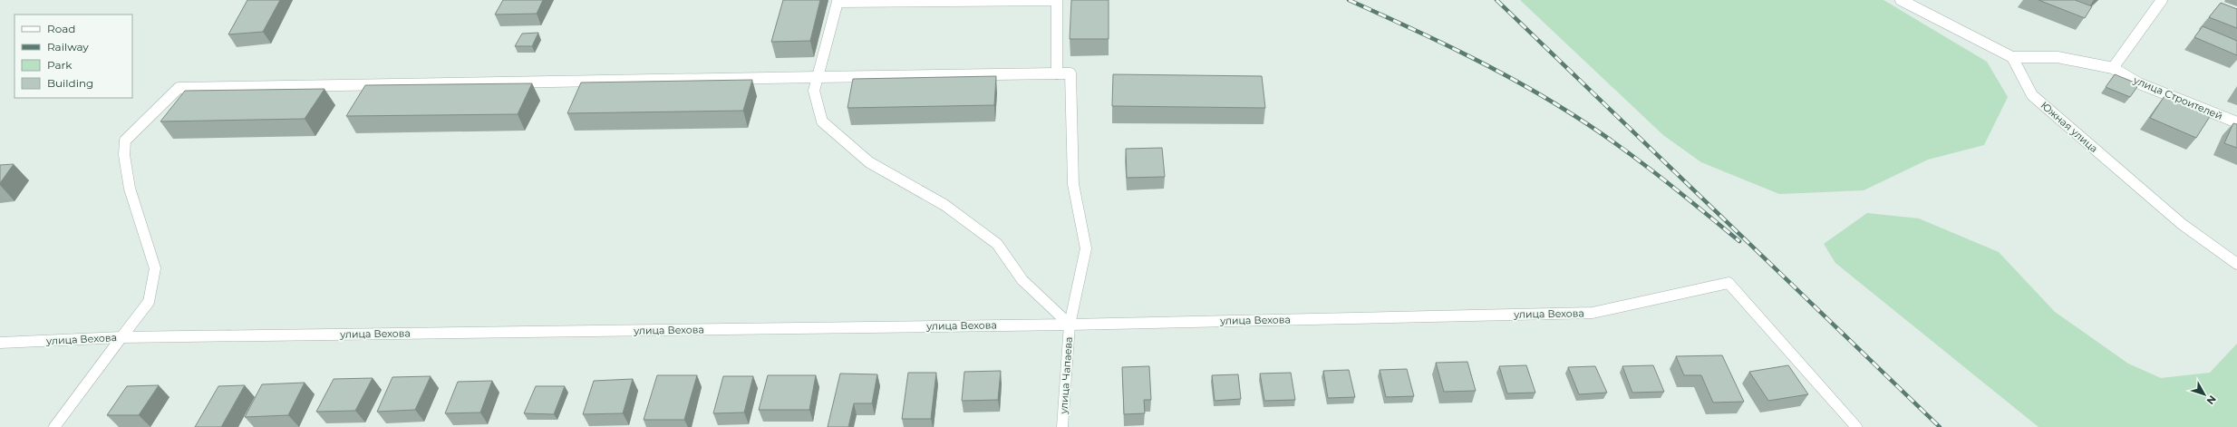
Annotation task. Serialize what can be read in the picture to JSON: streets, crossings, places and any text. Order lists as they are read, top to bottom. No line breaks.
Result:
{"streets":{"street":["улица Строителей","Южная улица","улица Вехова","улица Чапаева"]},"crossings":[["улица Строителей","Южная улица"],["улица Вехова","улица Чапаева"]],"legend":["Road","Railway","Park","Building"],"north":"bottom right"}
